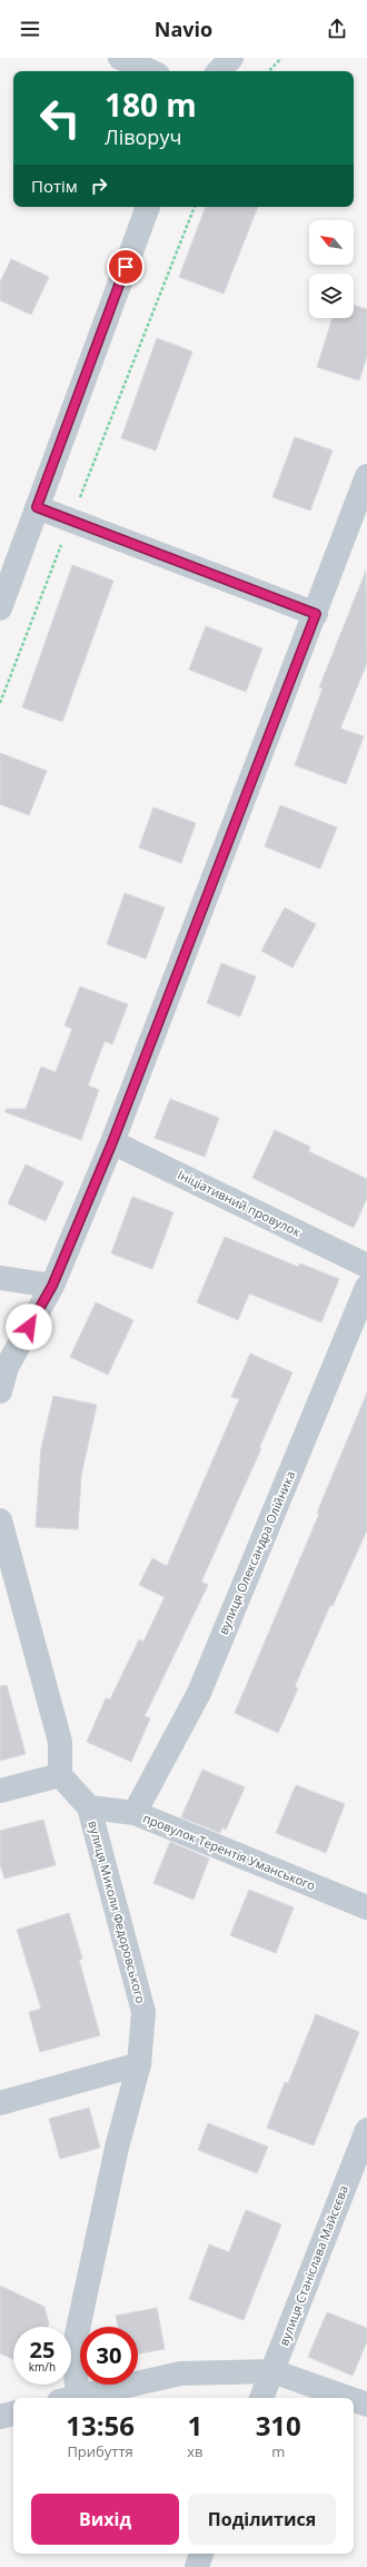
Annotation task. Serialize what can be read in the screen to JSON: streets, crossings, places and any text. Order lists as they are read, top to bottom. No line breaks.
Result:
{"streets":{"street":["Ініціативний провулок","вулиця Олександра Олійника","провулок Терентія Уманського","вулиця Миколи Федоровського","вулиця Станіслава Майсєєва"]},"crossings":[["вулиця Олександра Олійника","провулок Терентія Уманського"],["провулок Терентія Уманського","вулиця Миколи Федоровського"]],"north":"top left","page":{"header":"Navio","turn":["180 m","Ліворуч"],"then":"Потім","speed":"25 km/h","limit":"30","eta":["13:56","Прибуття","1","хв","310","m"],"buttons":["Вихід","Поділитися"]}}
